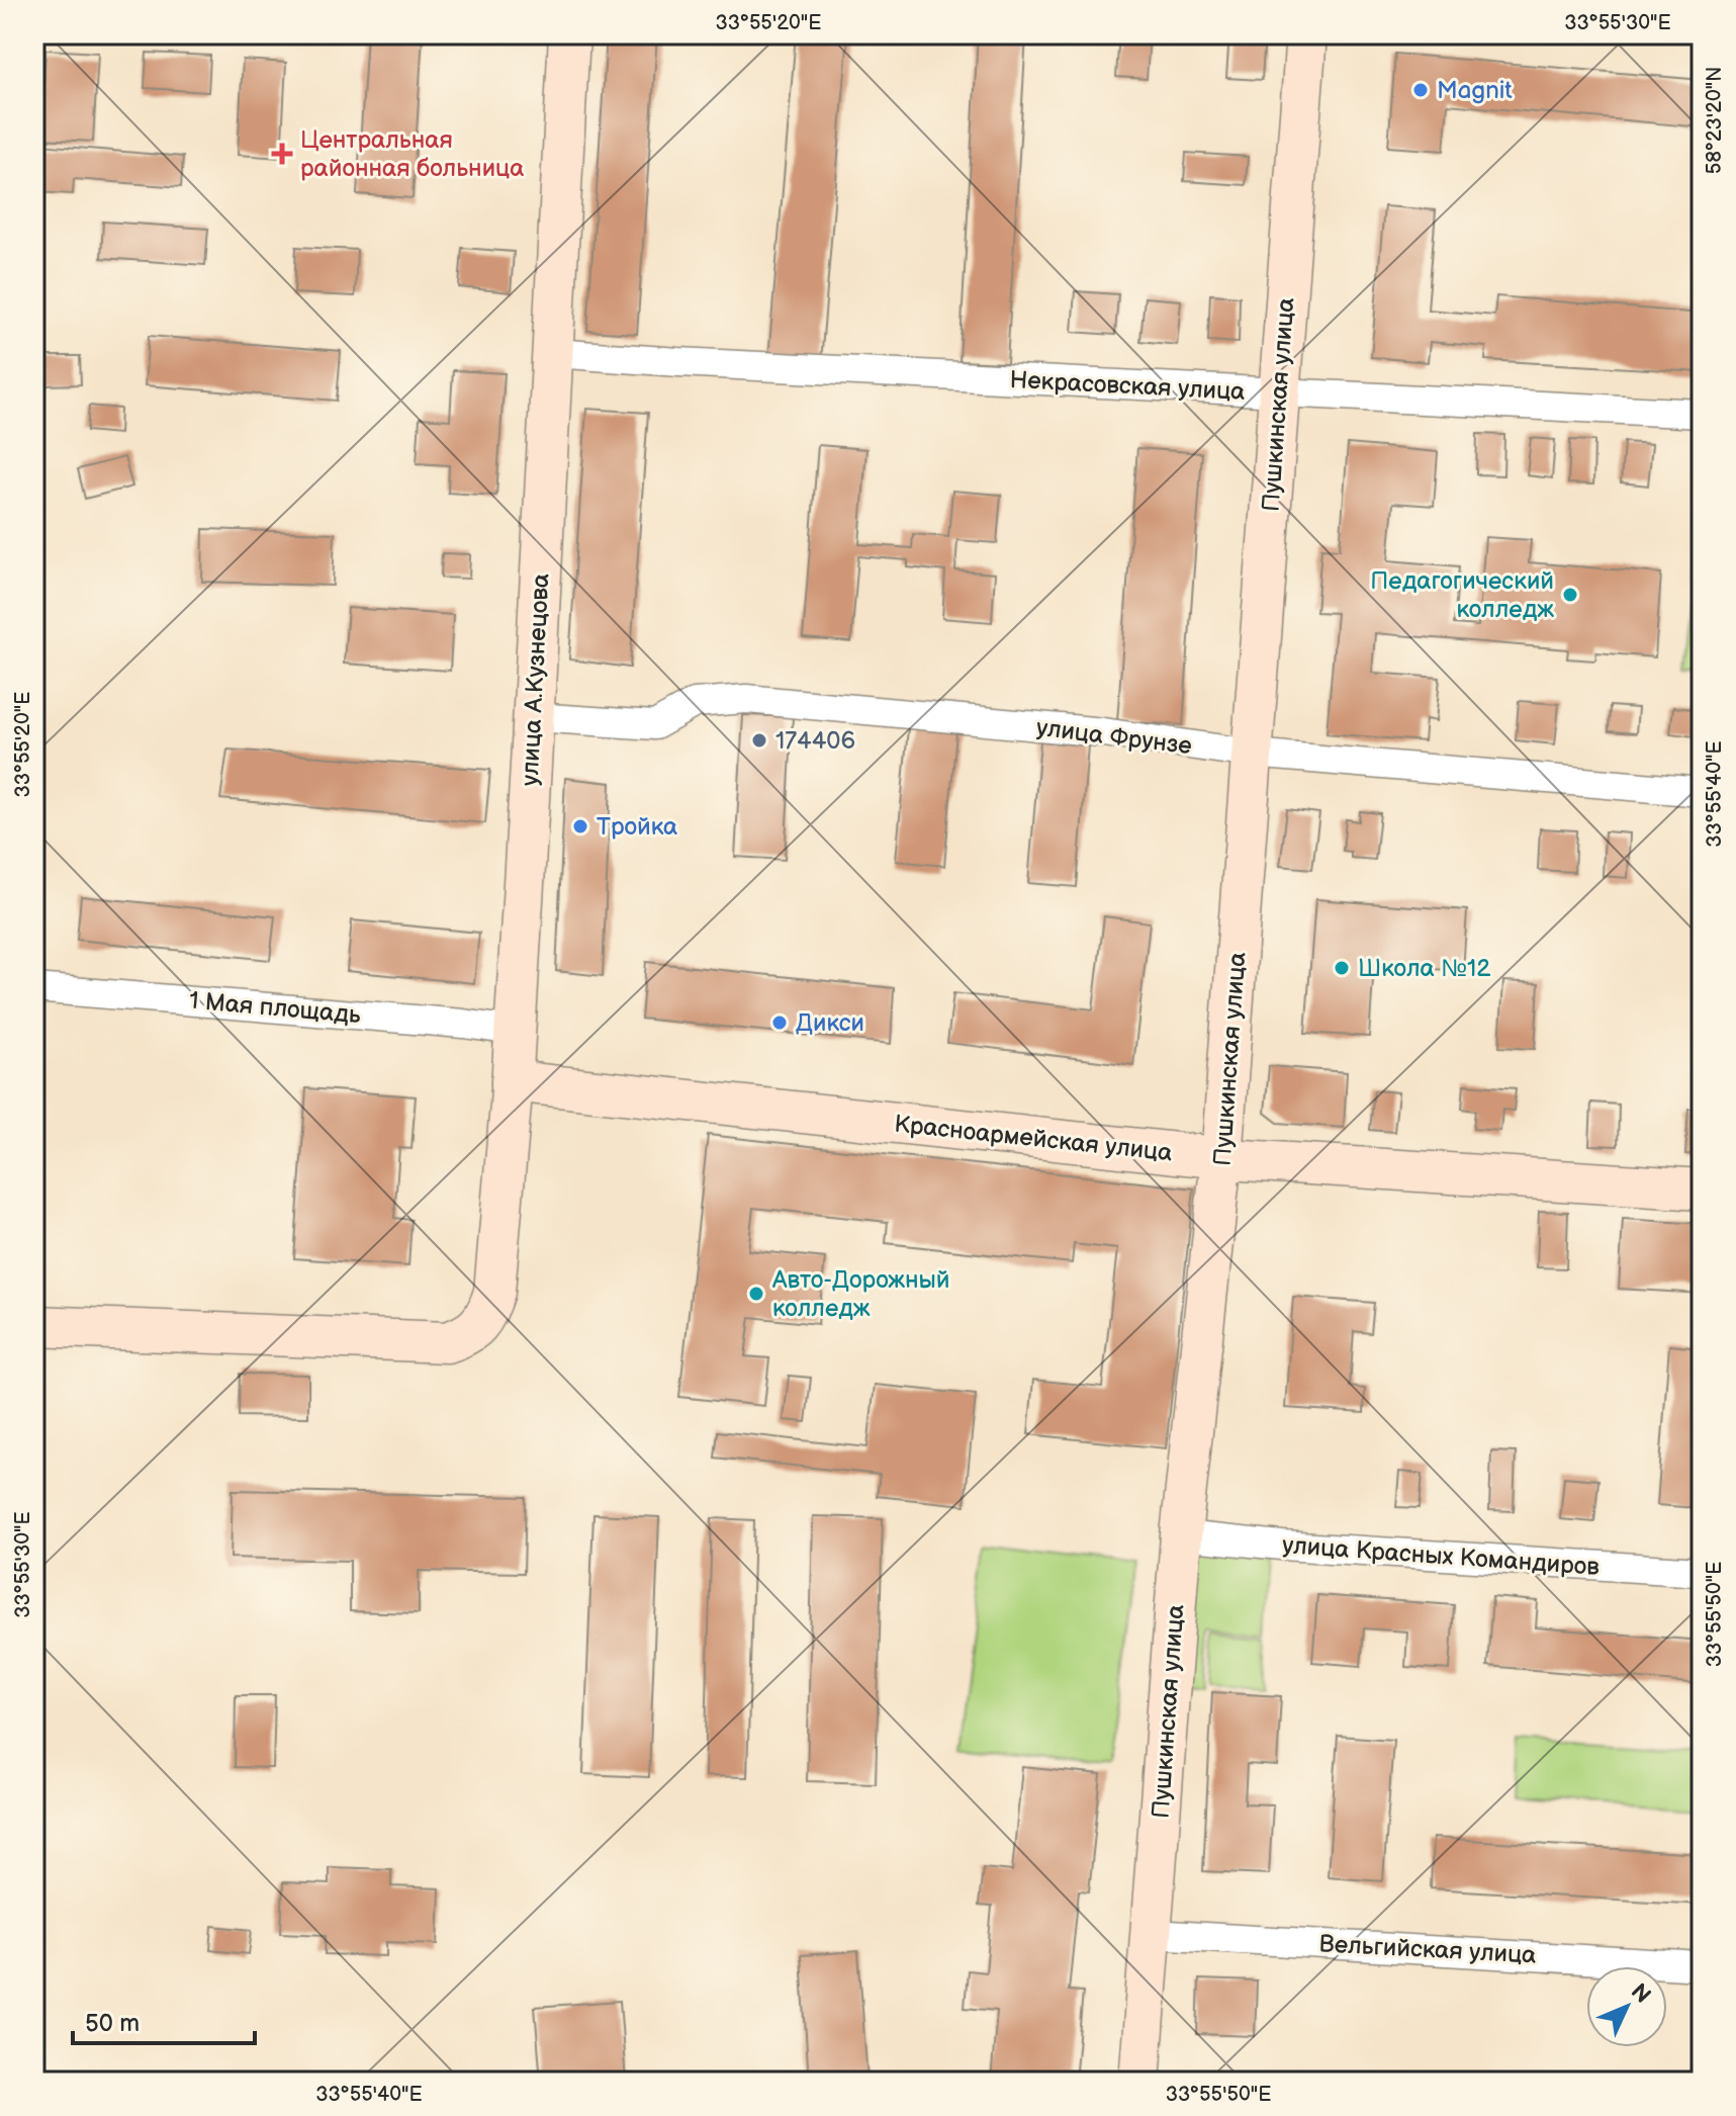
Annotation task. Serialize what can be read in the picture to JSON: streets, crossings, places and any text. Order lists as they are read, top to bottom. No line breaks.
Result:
{"streets":{"main road":["Пушкинская улица","улица А.Кузнецова","Красноармейская улица"],"street":["Некрасовская улица","улица Фрунзе","1 Мая площадь","улица Красных Командиров","Вельгийская улица"]},"crossings":[["Некрасовская улица","Пушкинская улица"],["Некрасовская улица","улица А.Кузнецова"],["Пушкинская улица","улица Фрунзе"],["Пушкинская улица","Красноармейская улица"],["Пушкинская улица","улица Красных Командиров"],["Пушкинская улица","Вельгийская улица"],["улица А.Кузнецова","улица Фрунзе"],["улица А.Кузнецова","1 Мая площадь"],["улица А.Кузнецова","Красноармейская улица"]],"places":{"other":["Magnit","Педагогический колледж","174406","Тройка","Школа №12","Дикси","Авто-Дорожный колледж"],"health":["Центральная районная больница"]},"scale_bar":"50 m","north":"top right","coordinates":["33°55'20\"E","33°55'30\"E","58°23'20\"N","33°55'40\"E","33°55'50\"E"]}
